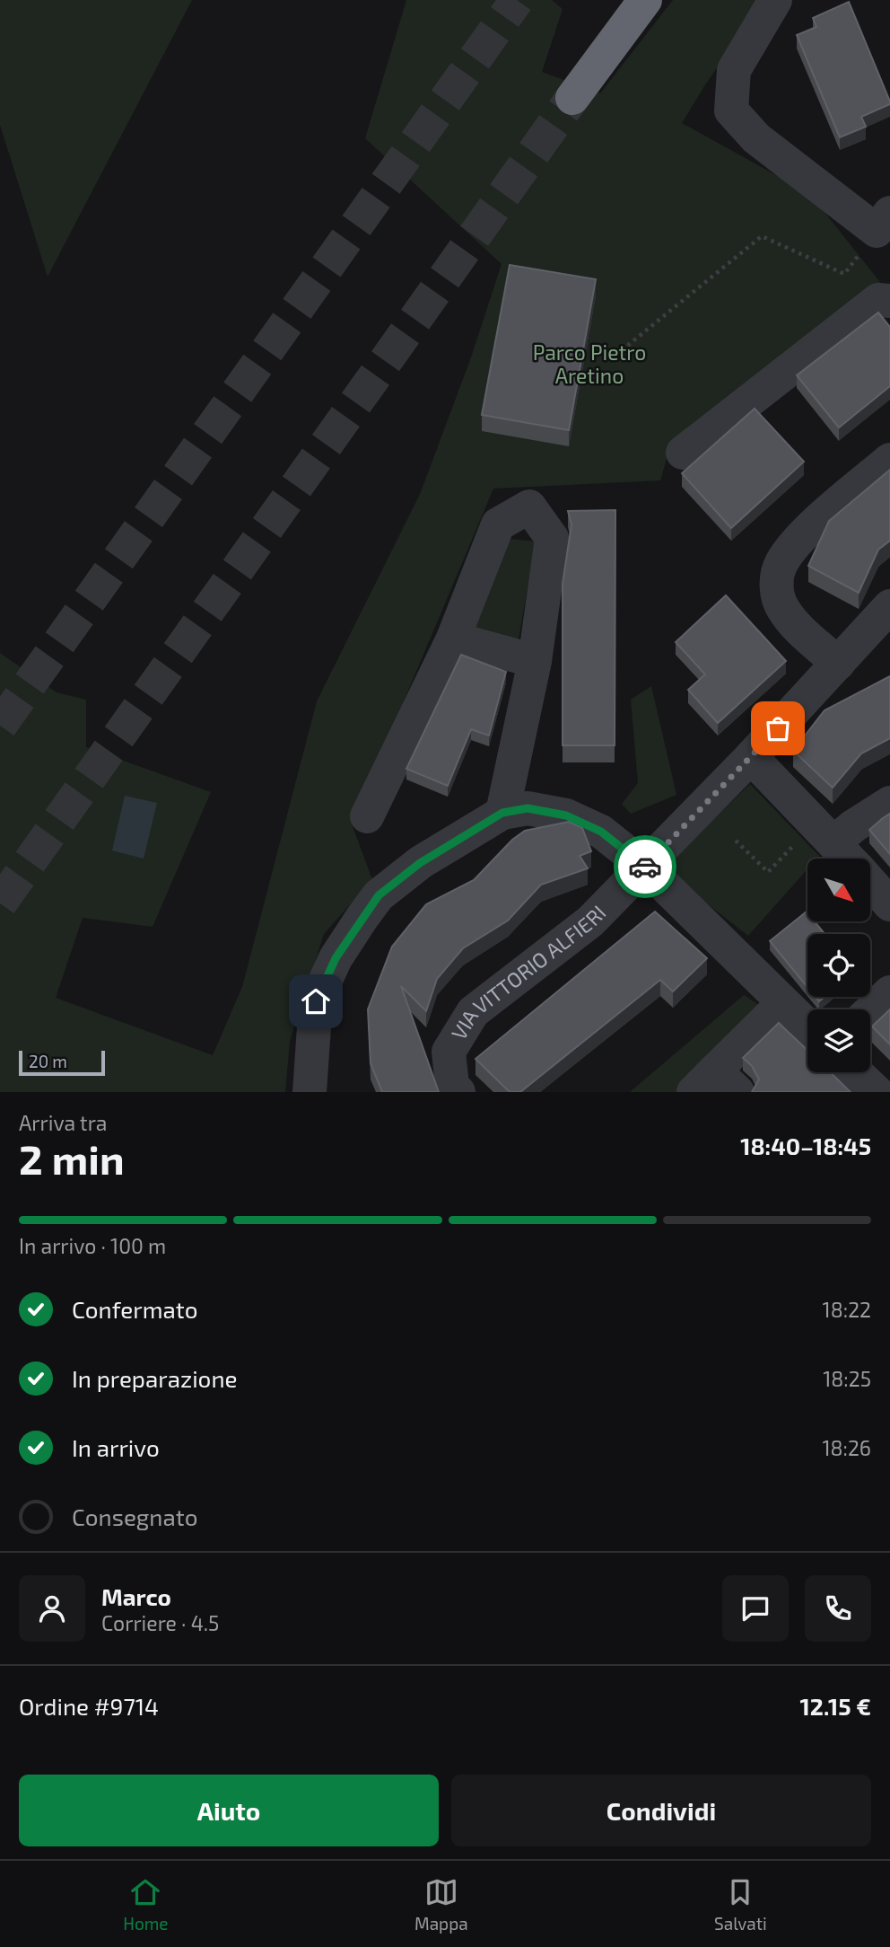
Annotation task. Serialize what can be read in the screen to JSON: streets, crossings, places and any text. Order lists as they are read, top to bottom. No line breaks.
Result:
{"streets":{"street":["VIA VITTORIO ALFIERI"]},"parks":["Parco Pietro Aretino"],"scale_bar":"20 m","north":"bottom right","page":{"scale":"20 m","heading":["2 min","Arriva tra","18:40–18:45"],"panel":["Marco","Corriere · 4.5","Ordine #9714","12.15 €"],"bar":"In arrivo · 100 m","list":[["Confermato","18:22"],["In preparazione","18:25"],["In arrivo","18:26"],"Consegnato"],"buttons":["Aiuto","Condividi"],"tabs":["Home","Mappa","Salvati"]}}
